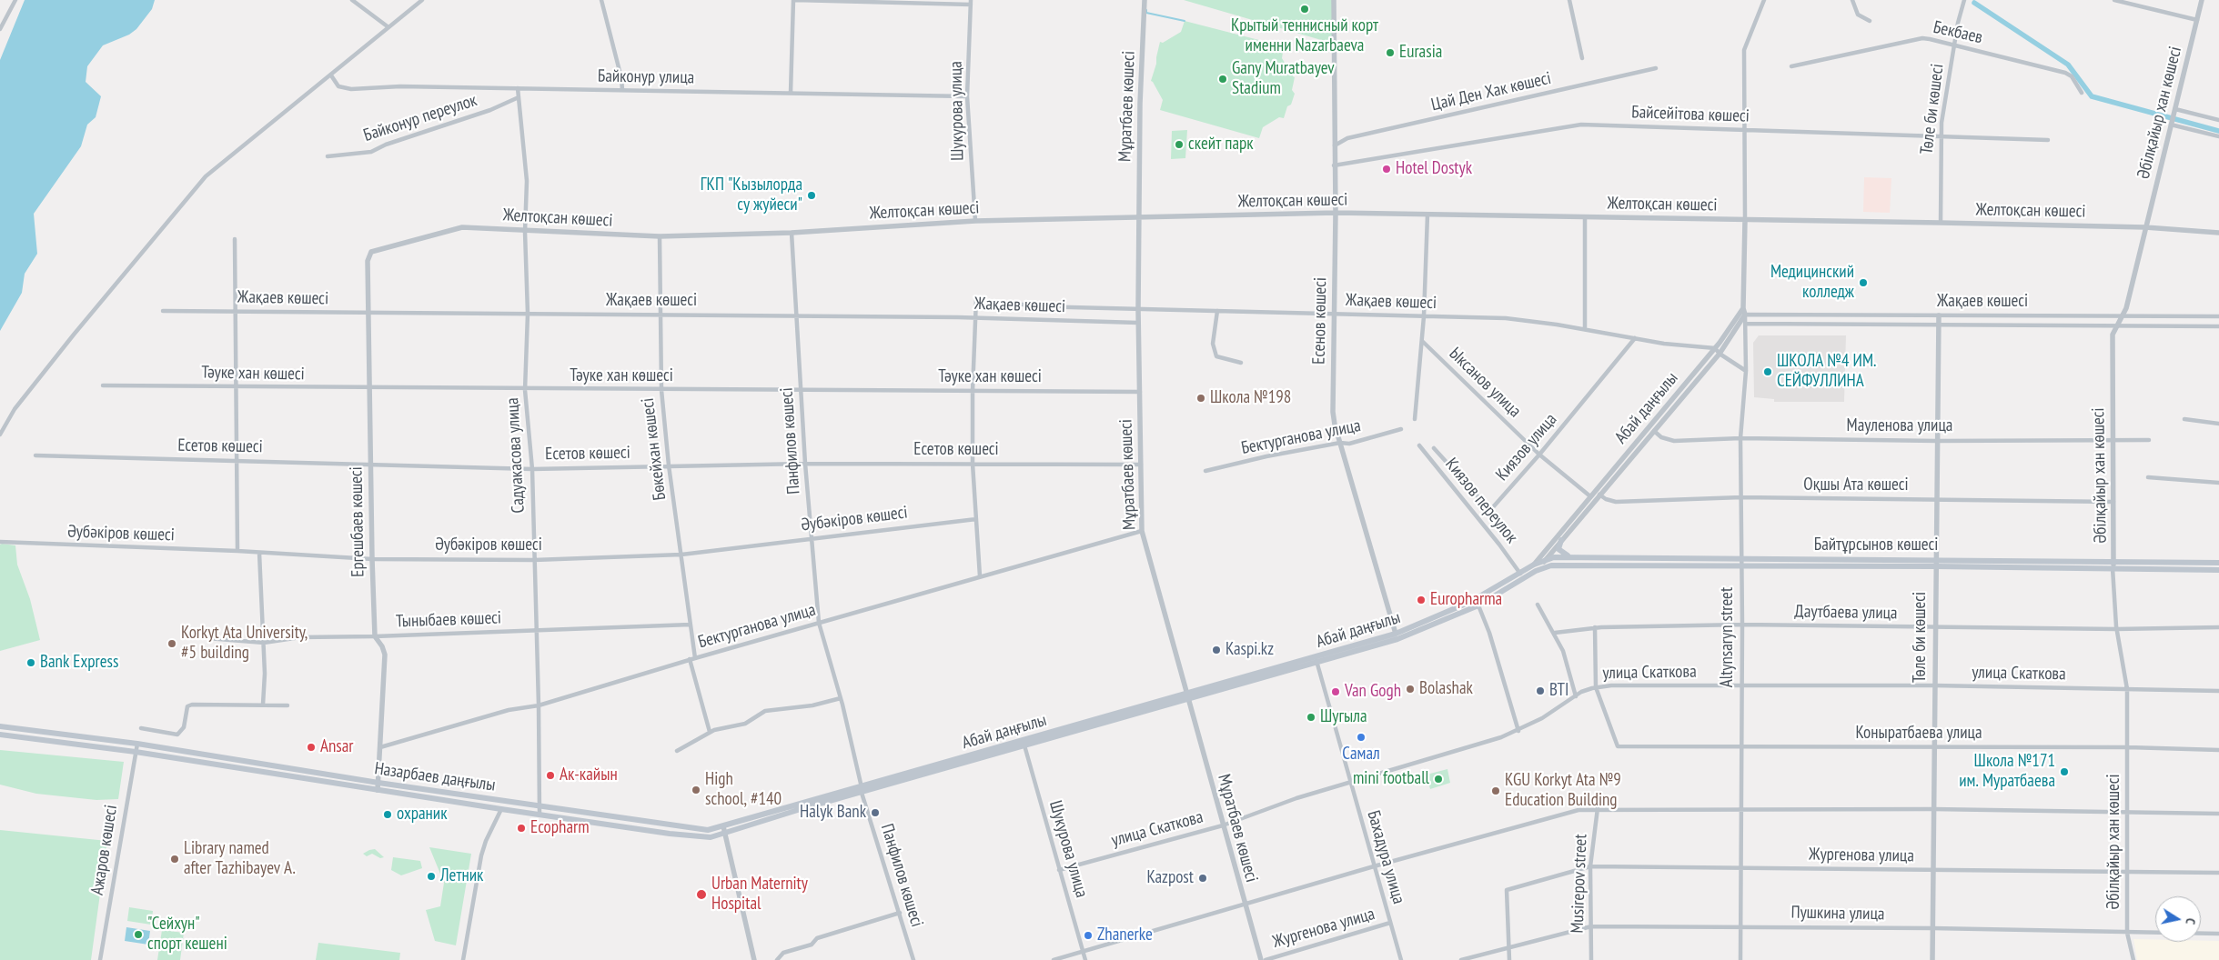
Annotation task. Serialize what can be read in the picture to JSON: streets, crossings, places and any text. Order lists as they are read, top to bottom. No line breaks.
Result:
{"streets":{"main road":["Абай даңғылы","Байтұрсынов көшесі","Назарбаев даңғылы"],"street":["Бекбаев","Байконур улица","Цай Ден Хак көшесі","Мұратбаев көшесі","Төле би көшесі","Шукурова улица","Әбілқайыр хан көшесі","Байсейітова көшесі","Байконур переулок","Желтоқсан көшесі","Жақаев көшесі","Есенов көшесі","Тәуке хан көшесі","Ыксанов улица","Мауленова улица","Бектурганова улица","Панфилов көшесі","Есетов көшесі","Киязов улица","Бөкейхан көшесі","Садуакасова улица","Оқшы Ата көшесі","Киязов переулок","Әубәкіров көшесі","Ергешбаев көшесі","Даутбаева улица","Тыныбаев көшесі","Altynsaryn street","улица Скаткова","Коныратбаева улица","Ажаров көшесі","Жургенова улица","Бахадура улица","Musirepov street","Пушкина улица"]},"crossings":[["Бекбаев","Төле би көшесі"],["Байконур улица","Шукурова улица"],["Байконур улица","Садуакасова улица"],["Цай Ден Хак көшесі","Есенов көшесі"],["Мұратбаев көшесі","Желтоқсан көшесі"],["Мұратбаев көшесі","Жақаев көшесі"],["Мұратбаев көшесі","Тәуке хан көшесі"],["Мұратбаев көшесі","Абай даңғылы"],["Мұратбаев көшесі","Бектурганова улица"],["Мұратбаев көшесі","Есетов көшесі"],["Мұратбаев көшесі","улица Скаткова"],["Төле би көшесі","Байсейітова көшесі"],["Төле би көшесі","Желтоқсан көшесі"],["Төле би көшесі","Жақаев көшесі"],["Төле би көшесі","Мауленова улица"],["Төле би көшесі","Оқшы Ата көшесі"],["Төле би көшесі","Байтұрсынов көшесі"],["Төле би көшесі","Даутбаева улица"],["Төле би көшесі","улица Скаткова"],["Төле би көшесі","Коныратбаева улица"],["Төле би көшесі","Жургенова улица"],["Төле би көшесі","Пушкина улица"],["Шукурова улица","Желтоқсан көшесі"],["Шукурова улица","Абай даңғылы"],["Шукурова улица","улица Скаткова"],["Әбілқайыр хан көшесі","Желтоқсан көшесі"],["Әбілқайыр хан көшесі","Жақаев көшесі"],["Әбілқайыр хан көшесі","Мауленова улица"],["Әбілқайыр хан көшесі","Оқшы Ата көшесі"],["Әбілқайыр хан көшесі","Байтұрсынов көшесі"],["Әбілқайыр хан көшесі","Даутбаева улица"],["Әбілқайыр хан көшесі","улица Скаткова"],["Әбілқайыр хан көшесі","Коныратбаева улица"],["Әбілқайыр хан көшесі","Жургенова улица"],["Әбілқайыр хан көшесі","Пушкина улица"],["Байсейітова көшесі","Есенов көшесі"],["Байконур переулок","Садуакасова улица"],["Желтоқсан көшесі","Есенов көшесі"],["Желтоқсан көшесі","Панфилов көшесі"],["Желтоқсан көшесі","Бөкейхан көшесі"],["Желтоқсан көшесі","Садуакасова улица"],["Желтоқсан көшесі","Ергешбаев көшесі"],["Жақаев көшесі","Есенов көшесі"],["Жақаев көшесі","Абай даңғылы"],["Жақаев көшесі","Панфилов көшесі"],["Жақаев көшесі","Киязов улица"],["Жақаев көшесі","Бөкейхан көшесі"],["Жақаев көшесі","Садуакасова улица"],["Жақаев көшесі","Ергешбаев көшесі"],["Жақаев көшесі","Altynsaryn street"],["Есенов көшесі","Абай даңғылы"],["Есенов көшесі","Бектурганова улица"],["Тәуке хан көшесі","Панфилов көшесі"],["Тәуке хан көшесі","Бөкейхан көшесі"],["Тәуке хан көшесі","Садуакасова улица"],["Тәуке хан көшесі","Ергешбаев көшесі"],["Ыксанов улица","Абай даңғылы"],["Ыксанов улица","Киязов улица"],["Абай даңғылы","Мауленова улица"],["Абай даңғылы","Панфилов көшесі"],["Абай даңғылы","Оқшы Ата көшесі"],["Абай даңғылы","Киязов переулок"],["Абай даңғылы","Байтұрсынов көшесі"],["Абай даңғылы","Altynsaryn street"],["Абай даңғылы","Назарбаев даңғылы"],["Абай даңғылы","Бахадура улица"],["Мауленова улица","Altynsaryn street"],["Бектурганова улица","Панфилов көшесі"],["Бектурганова улица","Бөкейхан көшесі"],["Бектурганова улица","Садуакасова улица"],["Бектурганова улица","Ергешбаев көшесі"],["Панфилов көшесі","Есетов көшесі"],["Панфилов көшесі","Әубәкіров көшесі"],["Панфилов көшесі","Назарбаев даңғылы"],["Есетов көшесі","Бөкейхан көшесі"],["Есетов көшесі","Садуакасова улица"],["Есетов көшесі","Ергешбаев көшесі"],["Бөкейхан көшесі","Әубәкіров көшесі"],["Бөкейхан көшесі","Тыныбаев көшесі"],["Садуакасова улица","Әубәкіров көшесі"],["Садуакасова улица","Тыныбаев көшесі"],["Садуакасова улица","Назарбаев даңғылы"],["Оқшы Ата көшесі","Altynsaryn street"],["Әубәкіров көшесі","Ергешбаев көшесі"],["Ергешбаев көшесі","Тыныбаев көшесі"],["Ергешбаев көшесі","Назарбаев даңғылы"],["Байтұрсынов көшесі","Altynsaryn street"],["Даутбаева улица","Altynsaryn street"],["Altynsaryn street","улица Скаткова"],["Altynsaryn street","Коныратбаева улица"],["Altynsaryn street","Жургенова улица"],["Altynsaryn street","Пушкина улица"],["улица Скаткова","Коныратбаева улица"],["улица Скаткова","Бахадура улица"],["Назарбаев даңғылы","Ажаров көшесі"],["Жургенова улица","Бахадура улица"],["Жургенова улица","Musirepov street"],["Жургенова улица","Пушкина улица"],["Musirepov street","Пушкина улица"]],"places":["Крытый теннисный корт именни Nazarbaeva","Eurasia","Gany Muratbayev Stadium","скейт парк","Hotel Dostyk","ГКП \"Кызылорда су жуйеси\"","Медицинский колледж","ШКОЛА №4 ИМ. СЕЙФУЛЛИНА","Школа №198","Europharma","Korkyt Ata University, #5 building","Kaspi.kz","Bank Express","Bolashak","BTI","Van Gogh","Шугыла","Самал","Ansar","Школа №171 им. Муратбаева","Ак-кайын","mini football","High school, #140","KGU Korkyt Ata №9 Education Building","Halyk Bank","охраник","Ecopharm","Library named after Tazhibayev A.","Летник","Kazpost","Urban Maternity Hospital","\"Сейхун\" спорт кешені","Zhanerke"],"north":"right"}
